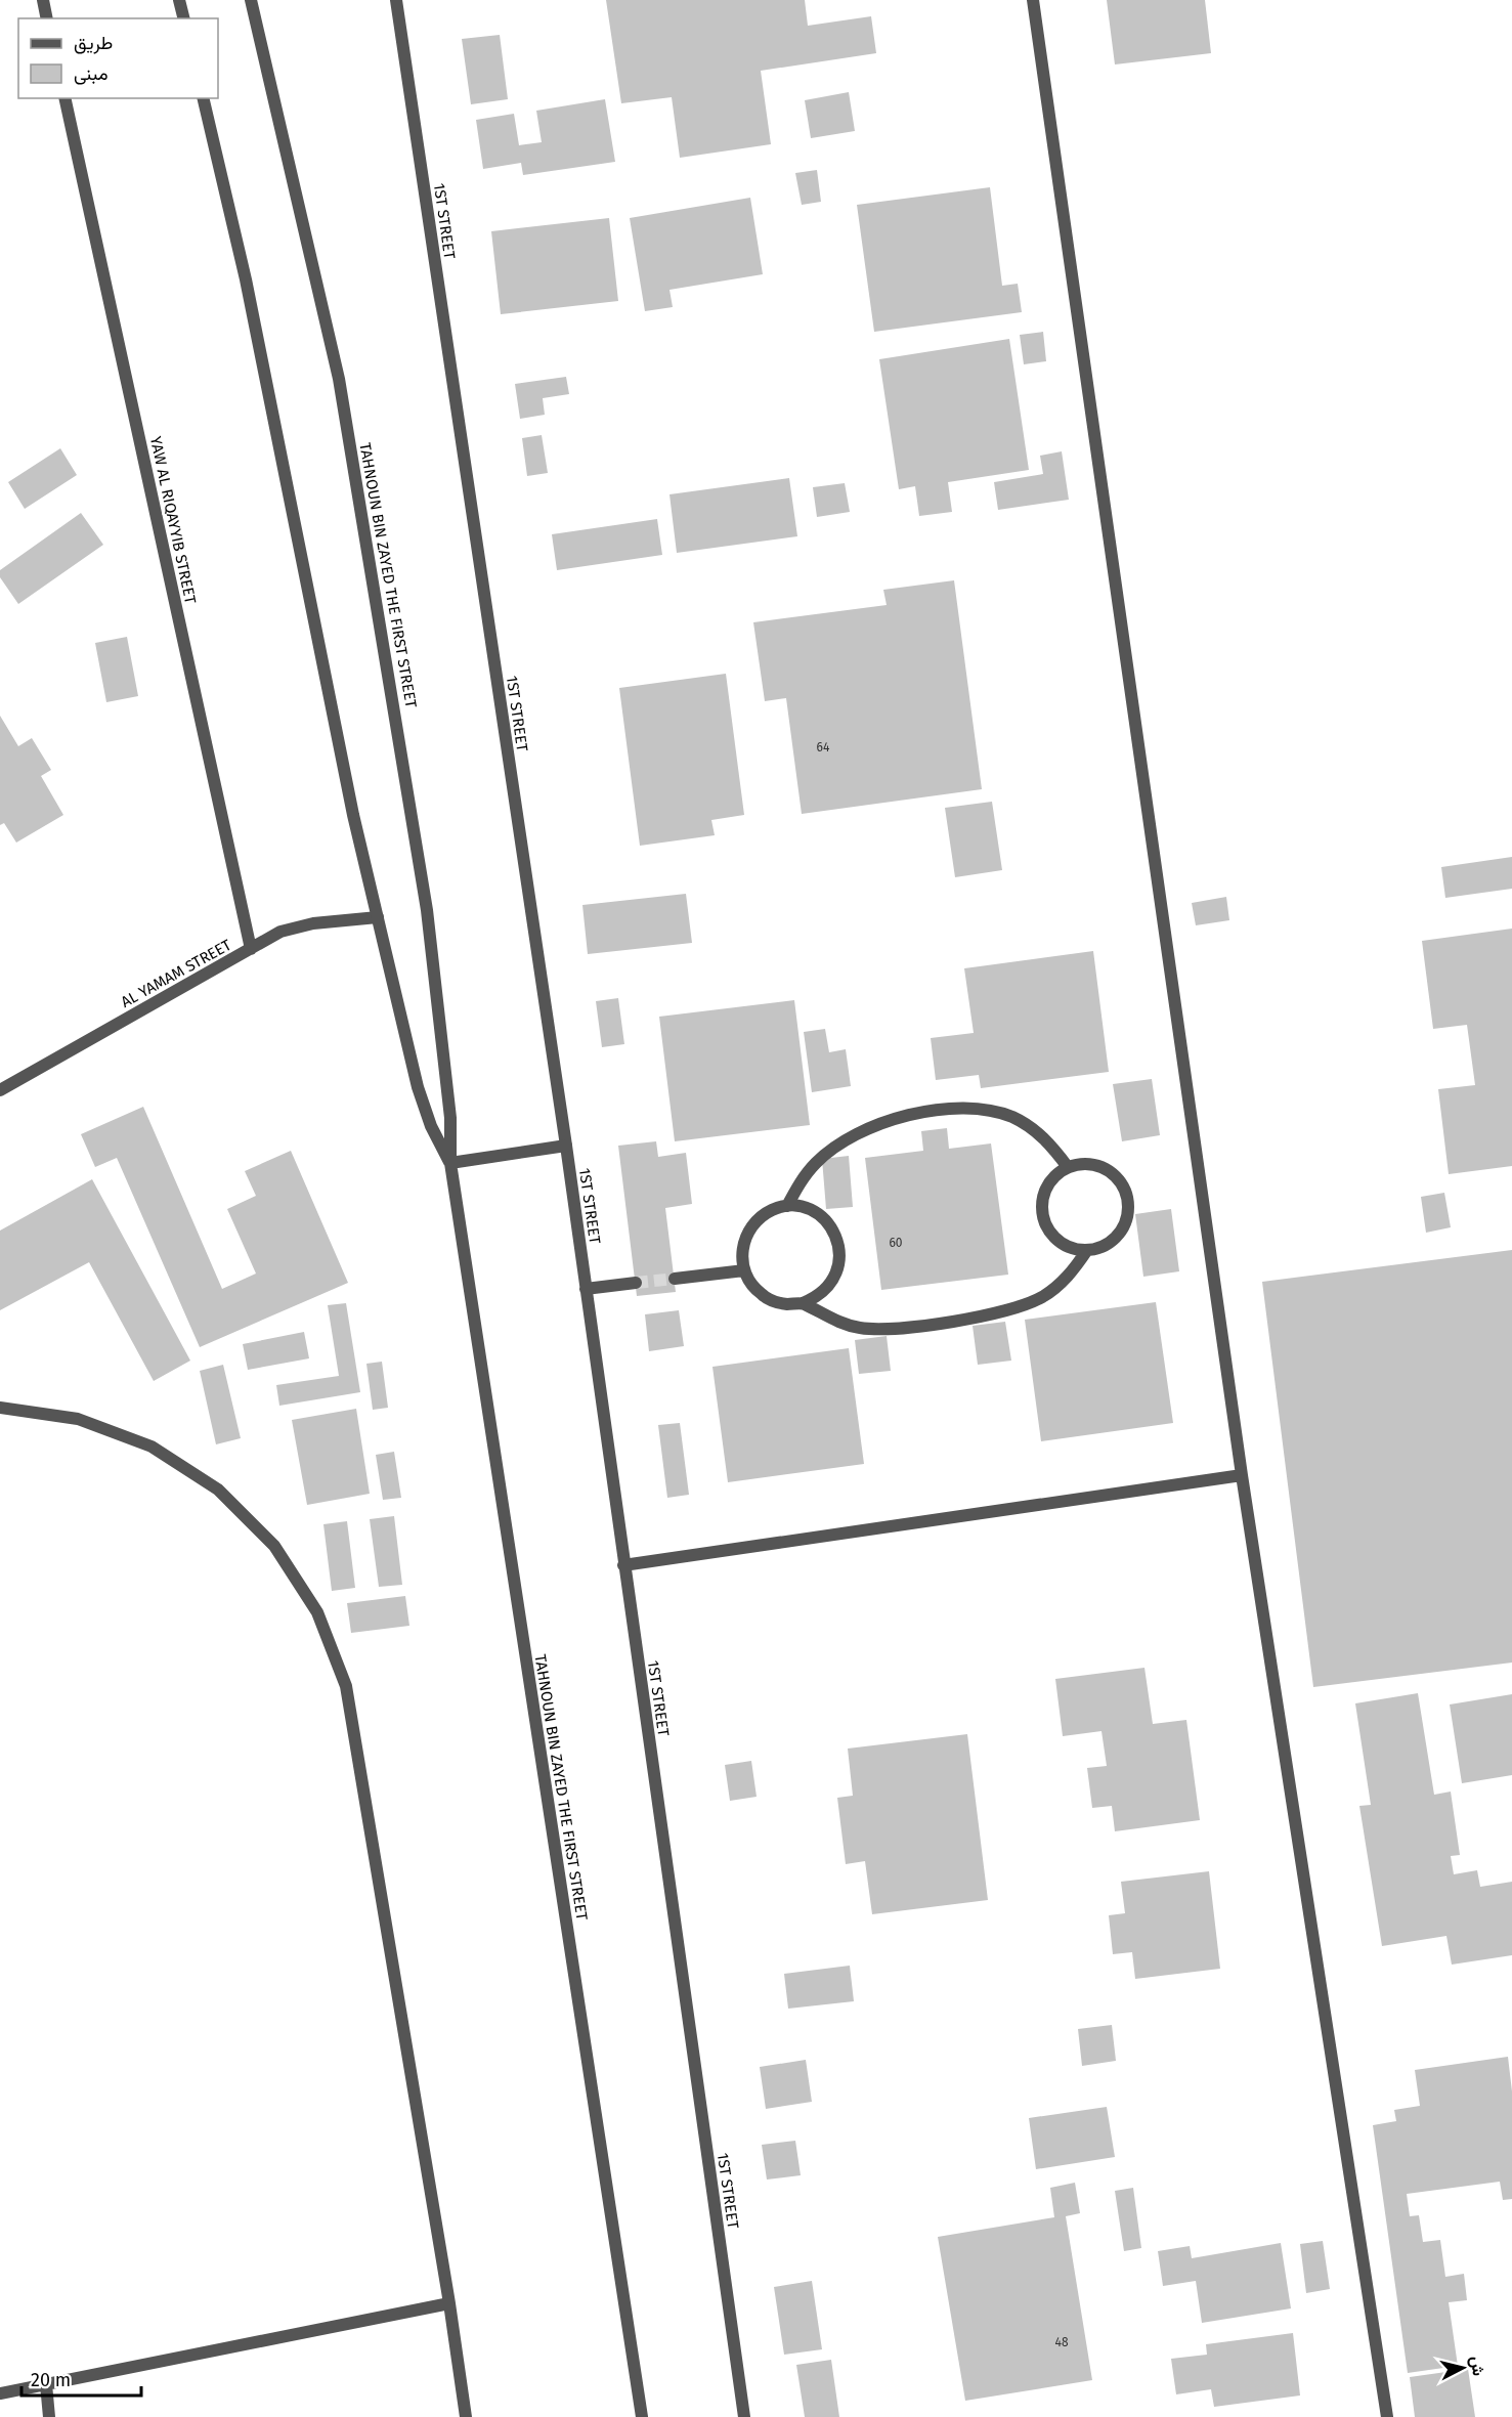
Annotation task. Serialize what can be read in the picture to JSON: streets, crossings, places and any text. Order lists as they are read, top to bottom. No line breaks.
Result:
{"streets":{"street":["1ST STREET","YAW AL RIQAYYIB STREET","TAHNOUN BIN ZAYED THE FIRST STREET","AL YAMAM STREET"]},"crossings":[["YAW AL RIQAYYIB STREET","AL YAMAM STREET"],["TAHNOUN BIN ZAYED THE FIRST STREET","AL YAMAM STREET"]],"house_numbers":["64","60","48"],"legend":["طريق","مبنى"],"scale_bar":"20 m","north":"right"}
